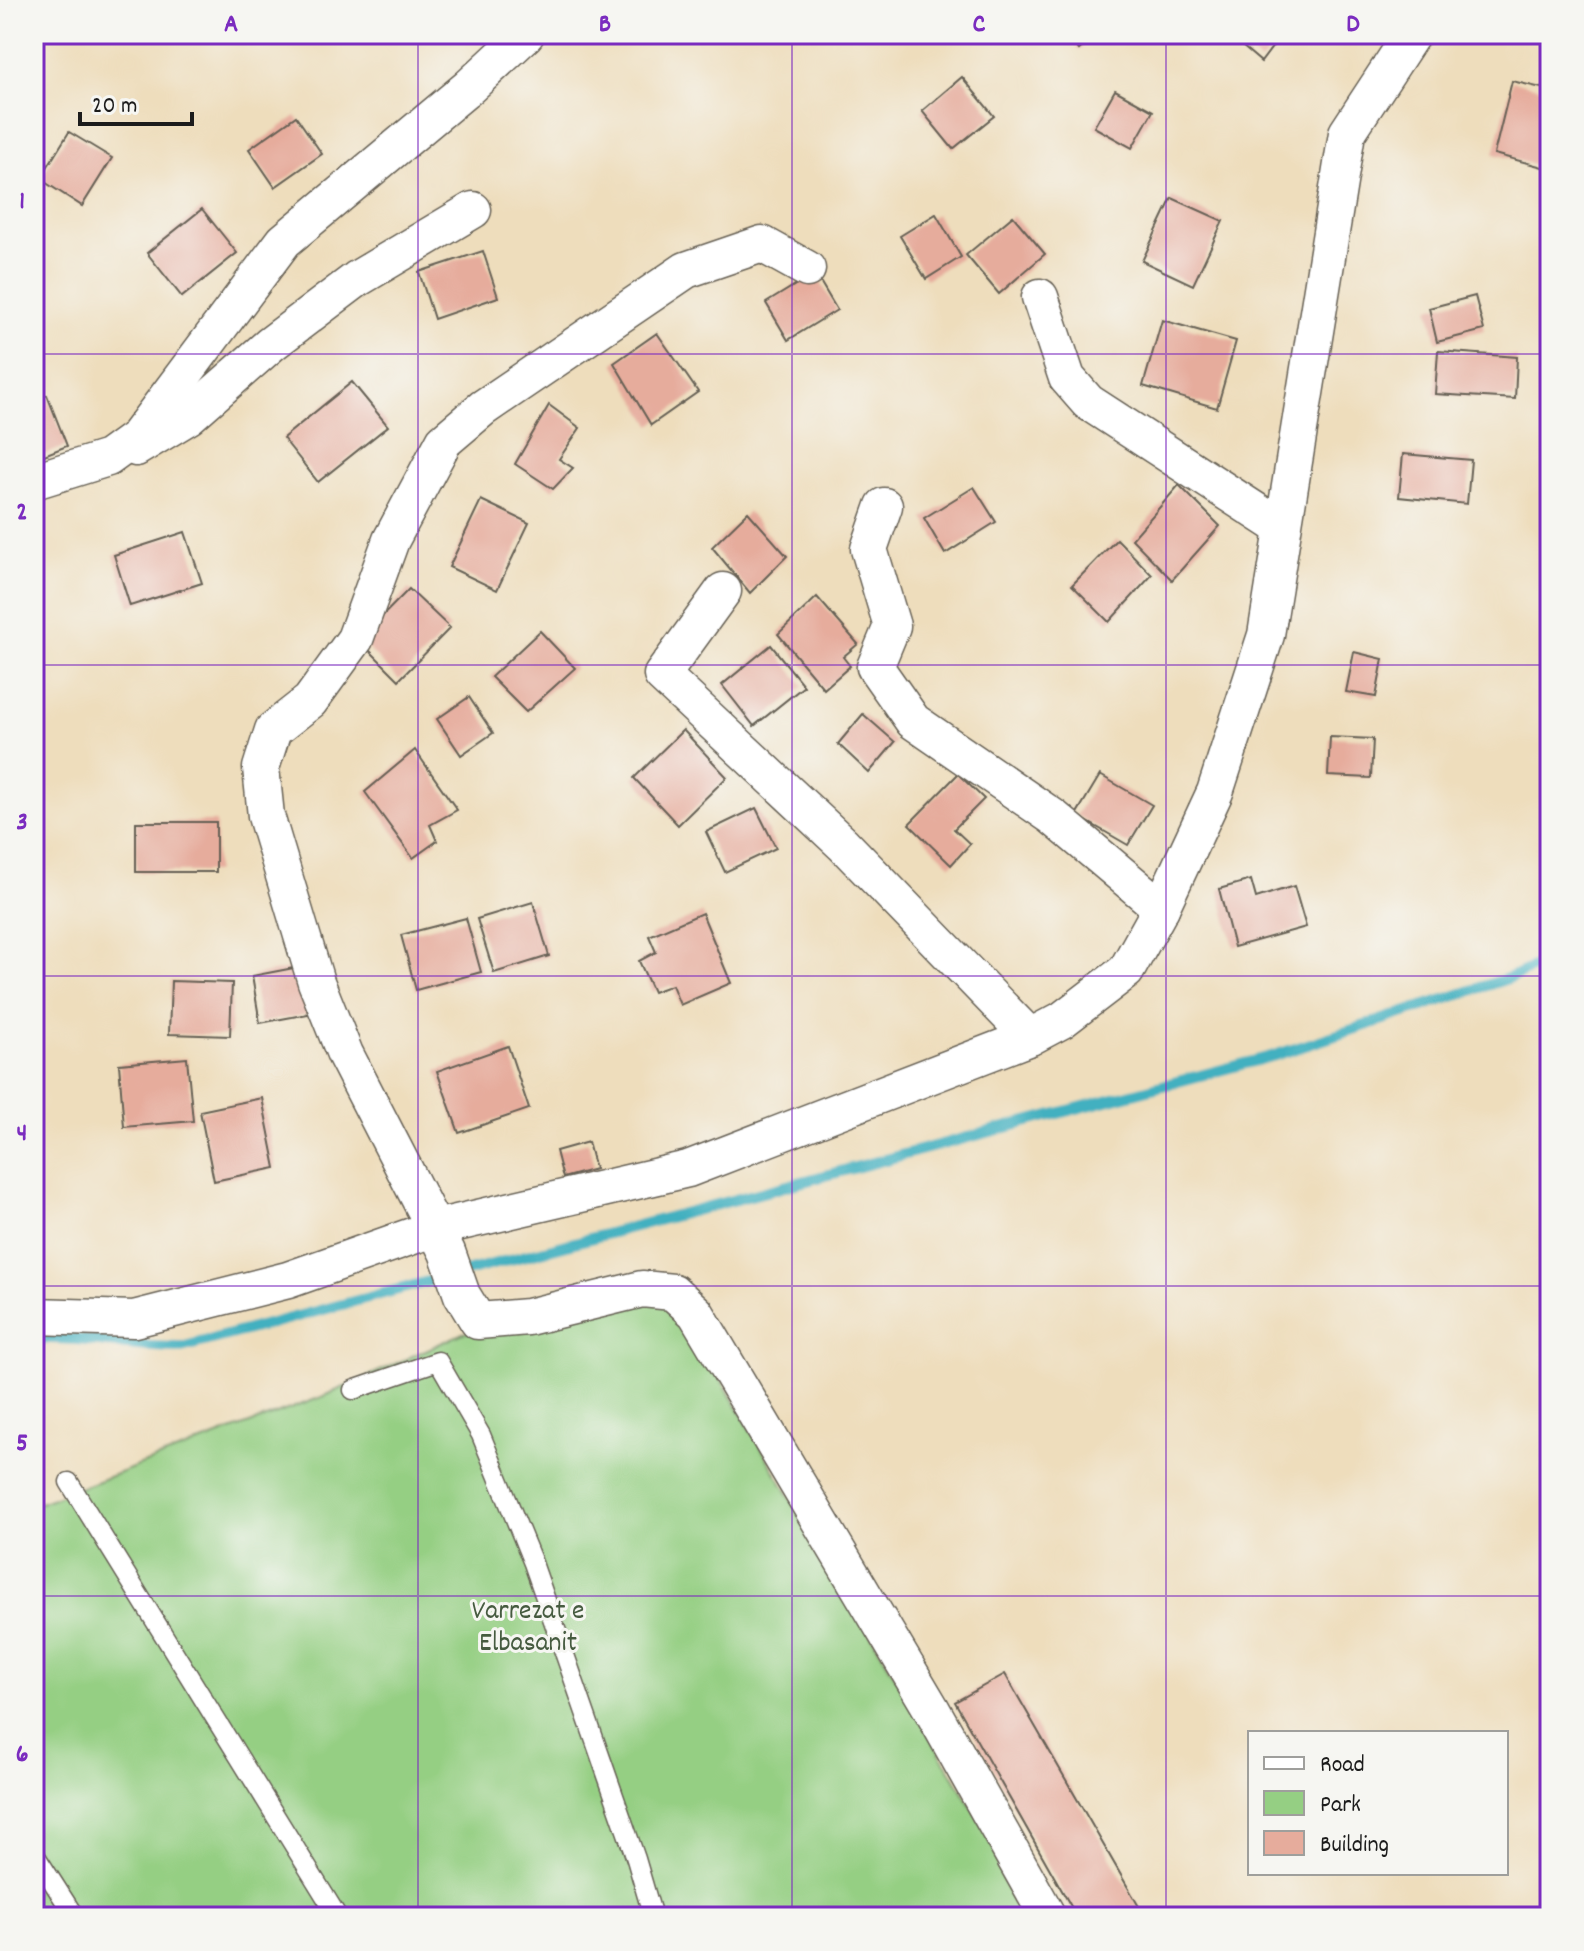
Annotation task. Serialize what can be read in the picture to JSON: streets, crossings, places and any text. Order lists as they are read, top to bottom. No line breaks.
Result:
{"parks":["Varrezat e Elbasanit"],"legend":["Road","Park","Building"],"scale_bar":"20 m","grid":{"columns":["A","B","C","D"],"rows":["1","2","3","4","5","6"]}}
